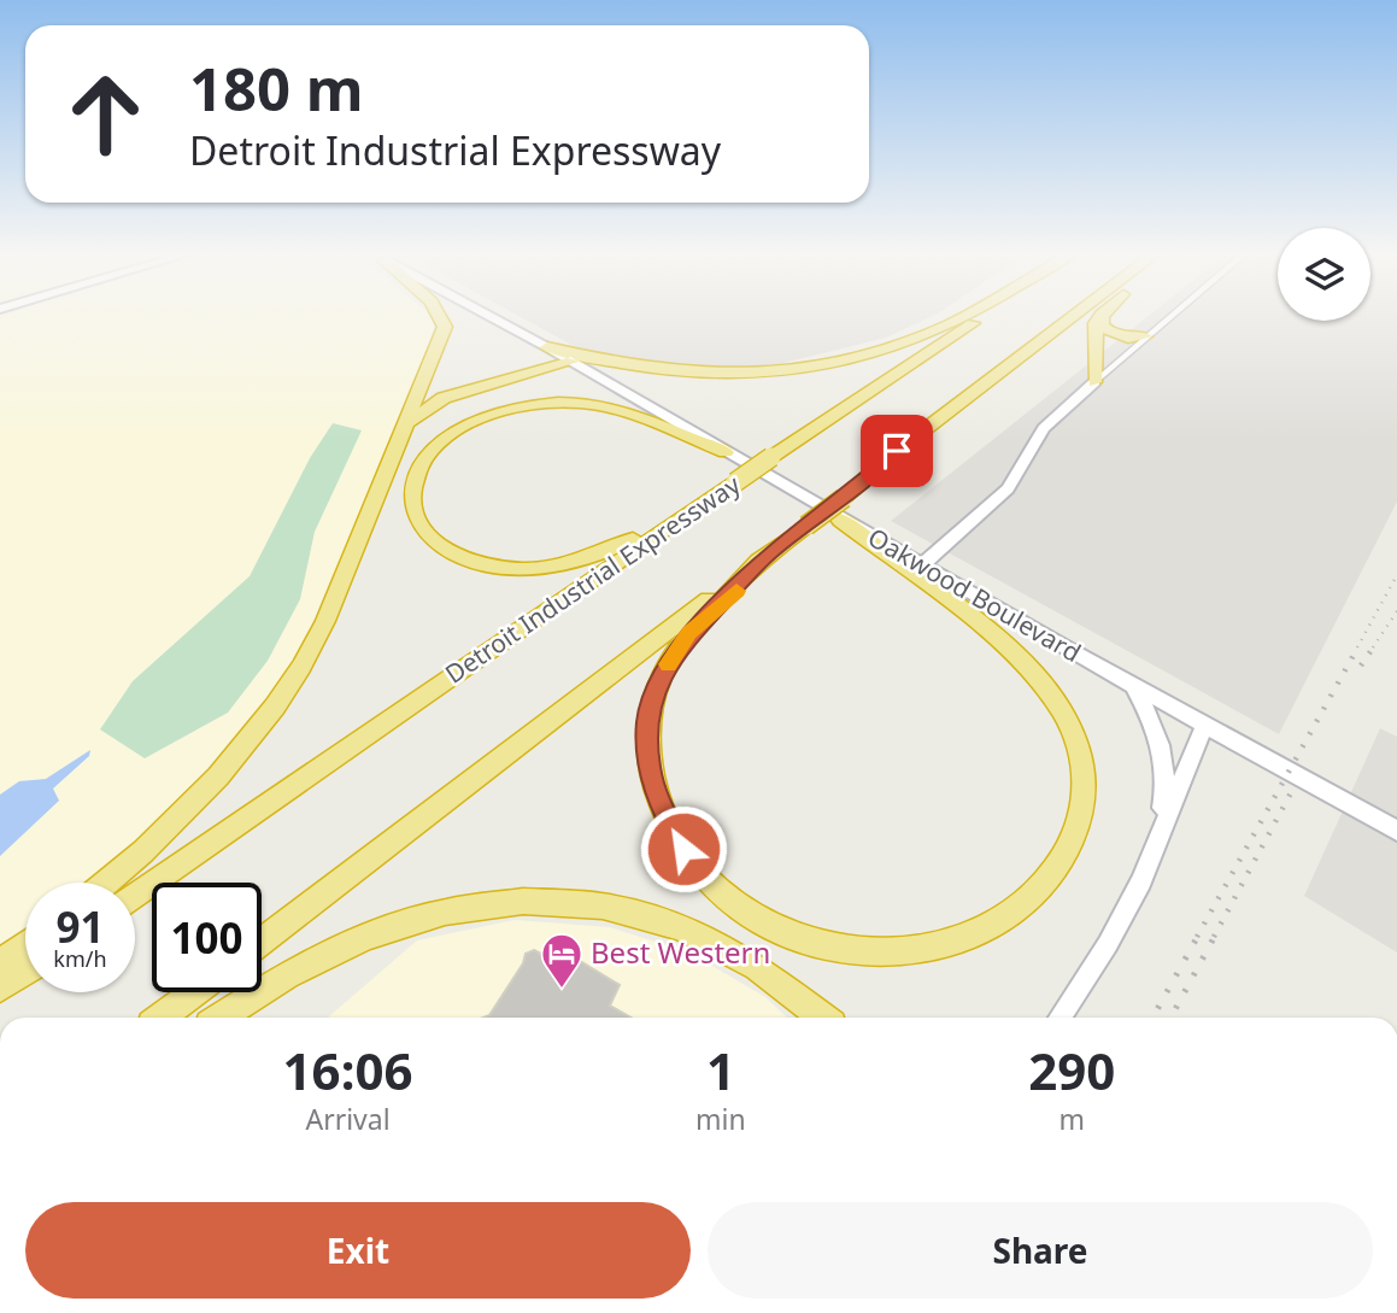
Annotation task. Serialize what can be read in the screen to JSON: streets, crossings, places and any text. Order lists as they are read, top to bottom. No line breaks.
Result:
{"streets":{"highway":["Detroit Industrial Expressway"],"main road":["Oakwood Boulevard"]},"places":{"hotel":["Best Western"]},"page":{"turn":["180 m","Detroit Industrial Expressway"],"speed":"91 km/h","limit":"100","eta":["16:06","Arrival","1","min","290","m"],"buttons":["Exit","Share"]}}
